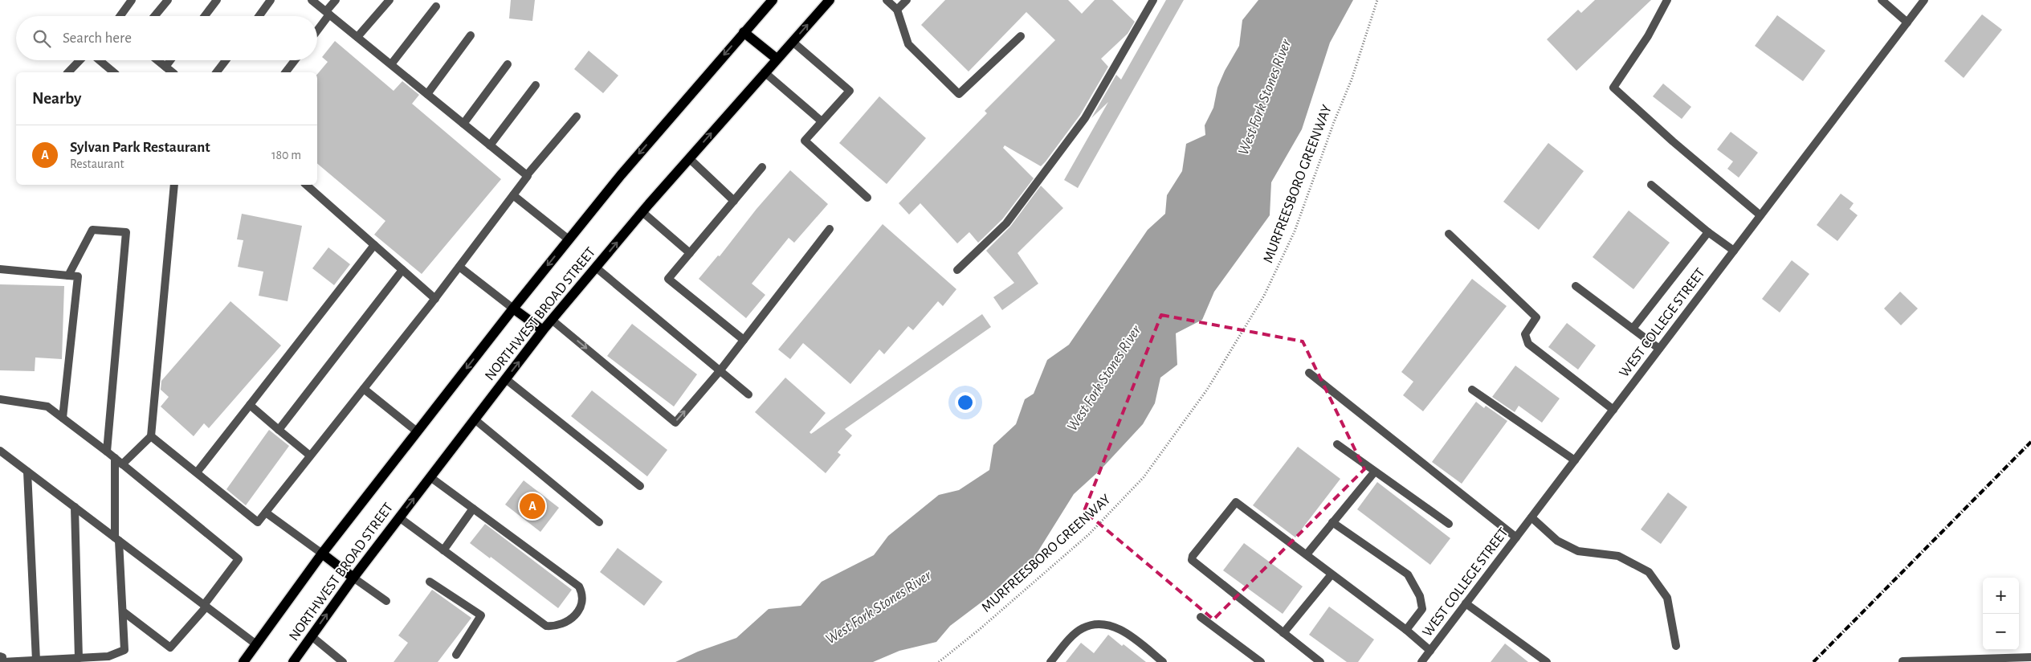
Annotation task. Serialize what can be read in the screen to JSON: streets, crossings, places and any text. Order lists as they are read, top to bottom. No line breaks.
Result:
{"streets":{"main road":["NORTHWEST BROAD STREET"],"street":["WEST COLLEGE STREET"],"path":["MURFREESBORO GREENWAY"]},"water":["West Fork Stones River"],"page":{"search":"Search here","heading":"Nearby","list":[{"mark":"A","name":"Sylvan Park Restaurant","note":"Restaurant","value":"180 m"}],"pins":"A","map_buttons":["+","−"]}}
